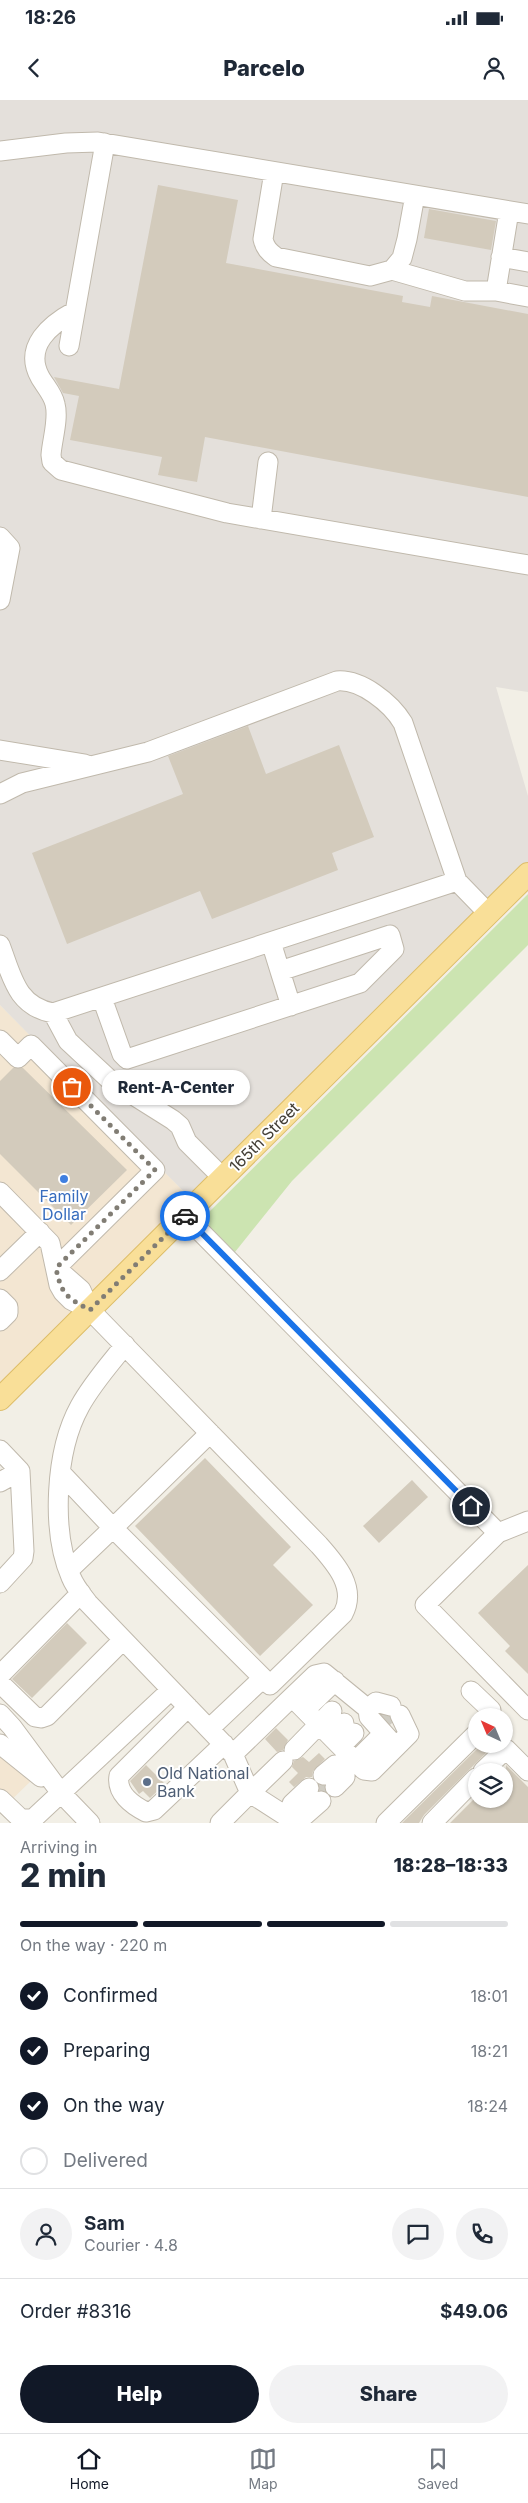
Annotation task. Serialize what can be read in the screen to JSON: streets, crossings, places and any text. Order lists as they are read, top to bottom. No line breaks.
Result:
{"streets":{"main road":["165th Street"]},"places":["Rent-A-Center","Family Dollar","Old National Bank"],"north":"top left","page":{"status":"18:26","header":"Parcelo","bubble":"Rent-A-Center","heading":["2 min","Arriving in","18:28–18:33"],"panel":["Sam","Courier · 4.8","Order #8316","$49.06"],"bar":"On the way · 220 m","list":[["Confirmed","18:01"],["Preparing","18:21"],["On the way","18:24"],"Delivered"],"buttons":["Help","Share"],"tabs":["Home","Map","Saved"]}}
